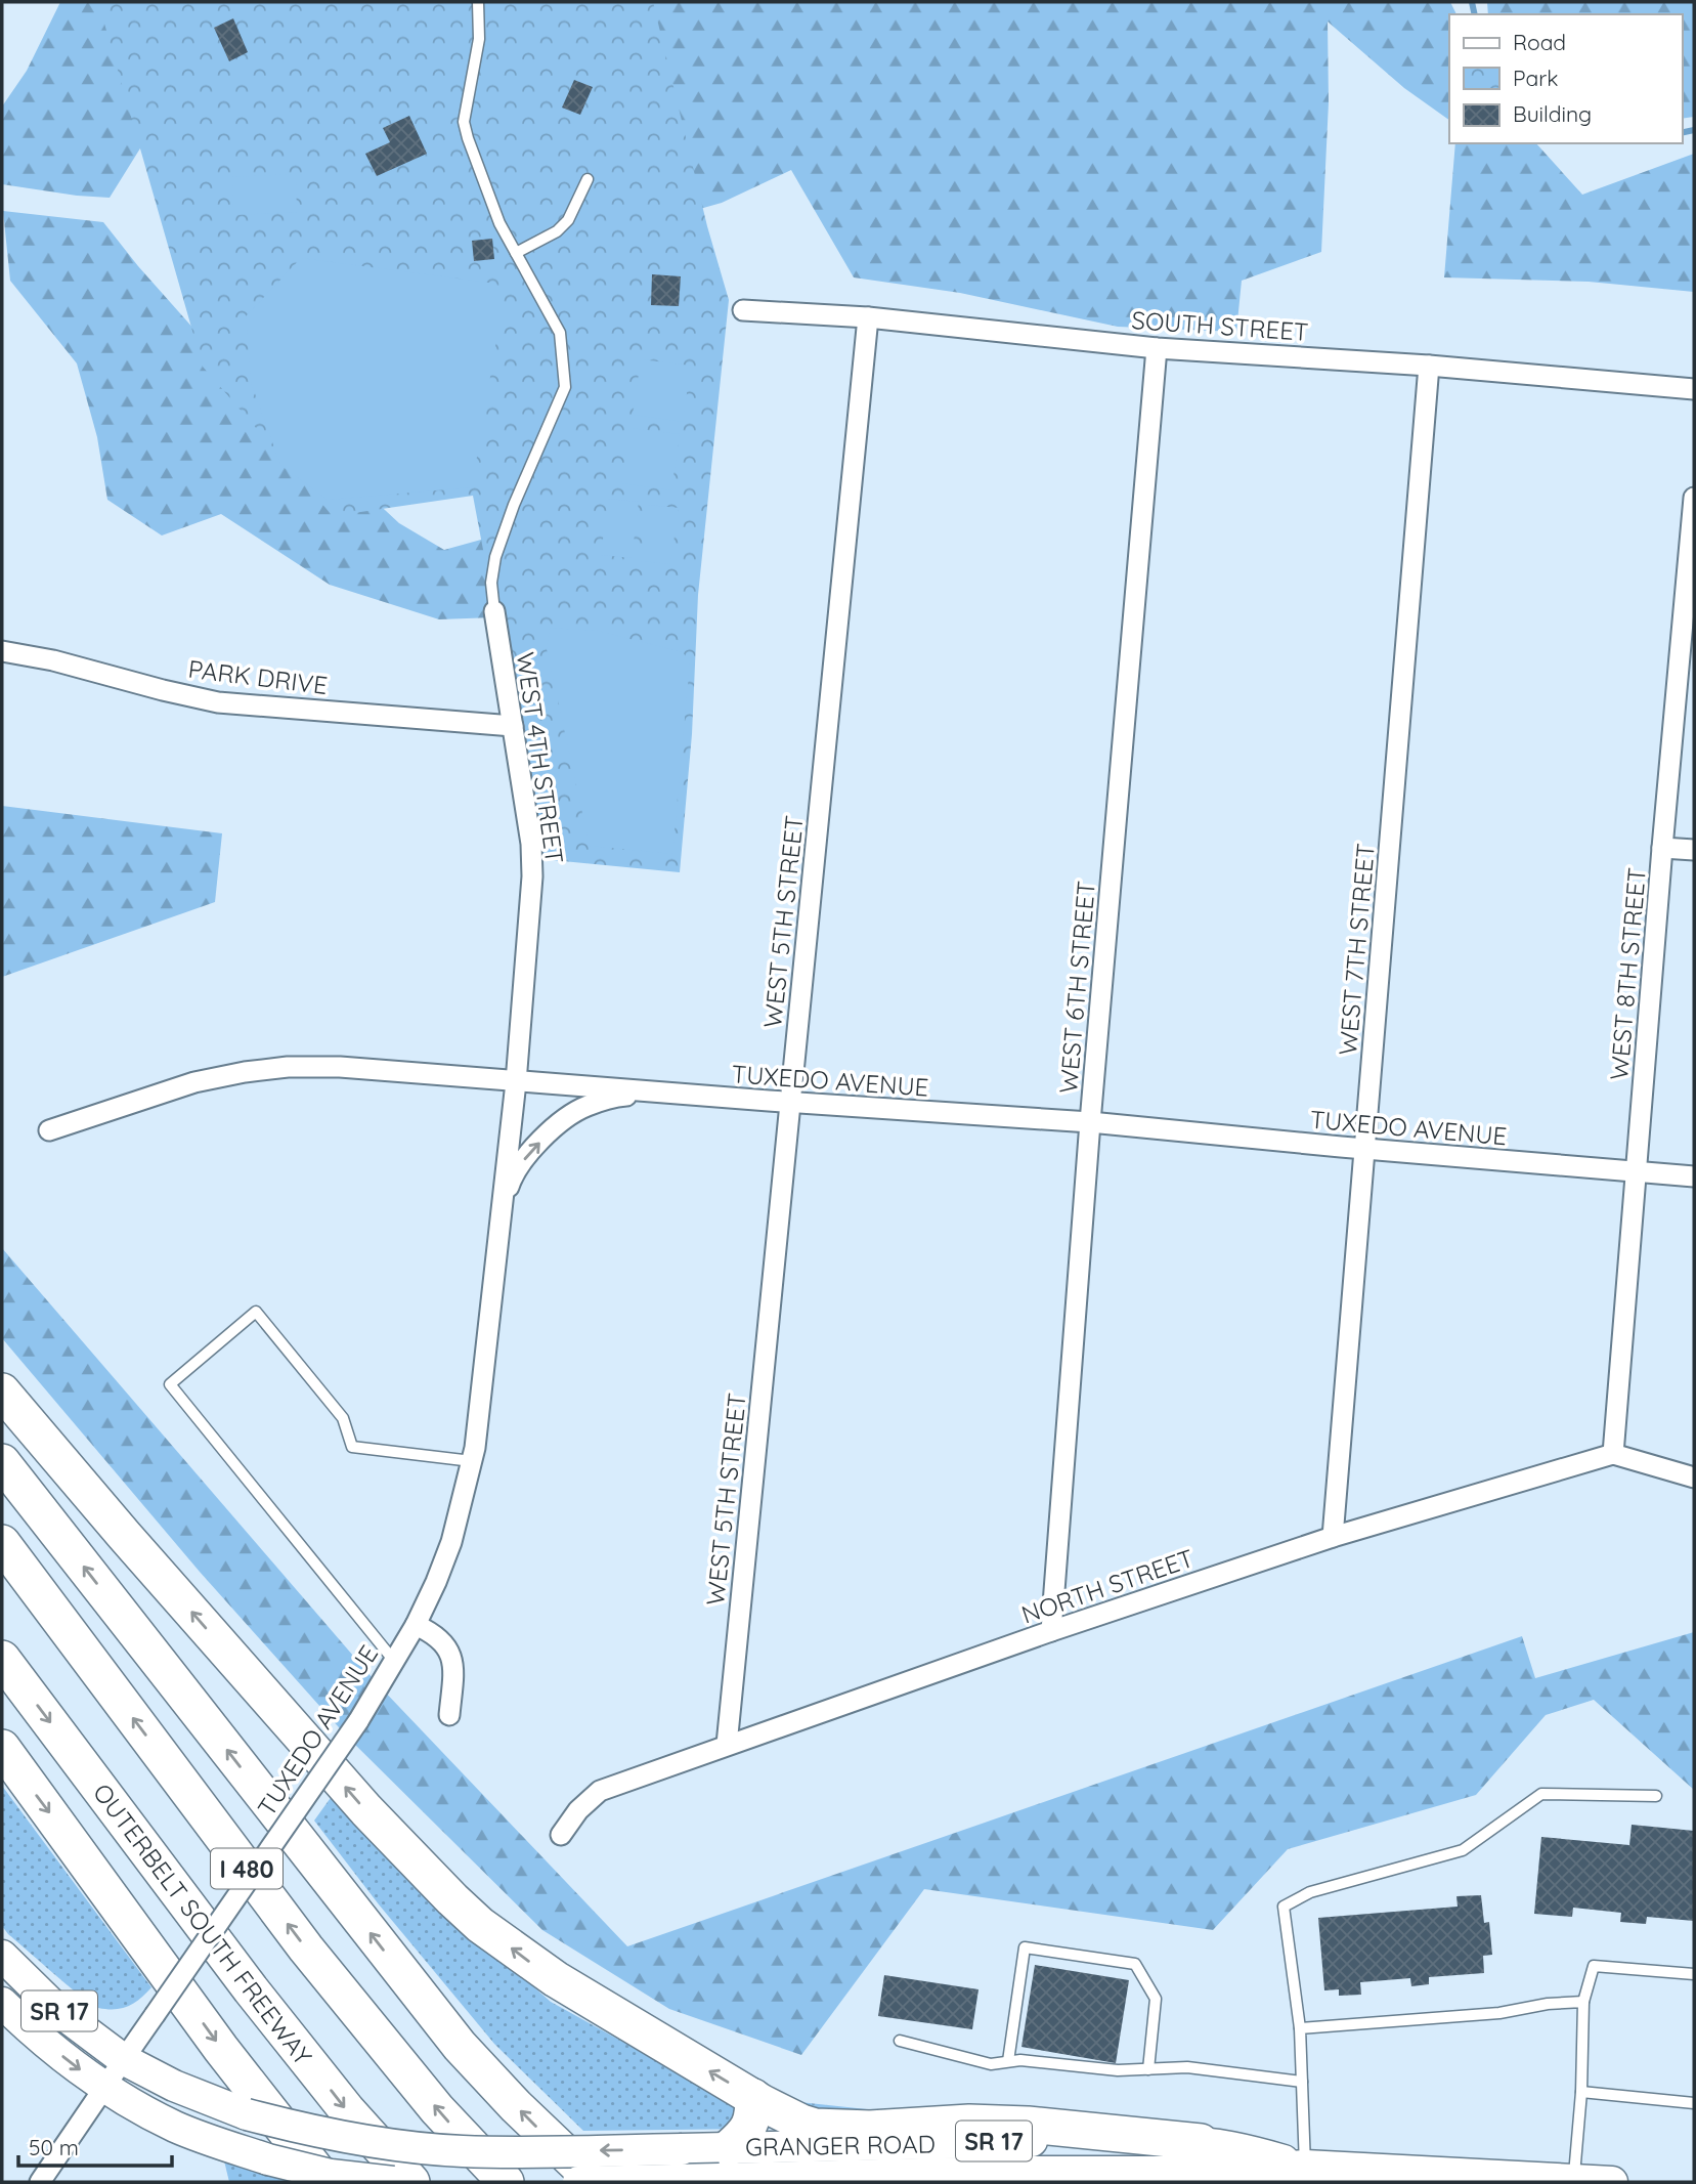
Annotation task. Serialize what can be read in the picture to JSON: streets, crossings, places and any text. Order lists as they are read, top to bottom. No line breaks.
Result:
{"streets":{"highway":["I 480","OUTERBELT SOUTH FREEWAY"],"main road":["SR 17","GRANGER ROAD"],"street":["SOUTH STREET","PARK DRIVE","WEST 4TH STREET","WEST 5TH STREET","WEST 7TH STREET","WEST 8TH STREET","WEST 6TH STREET","TUXEDO AVENUE","NORTH STREET"]},"crossings":[["SOUTH STREET","WEST 5TH STREET"],["SOUTH STREET","WEST 7TH STREET"],["SOUTH STREET","WEST 6TH STREET"],["PARK DRIVE","WEST 4TH STREET"],["WEST 4TH STREET","TUXEDO AVENUE"],["WEST 5TH STREET","TUXEDO AVENUE"],["WEST 5TH STREET","NORTH STREET"],["WEST 7TH STREET","TUXEDO AVENUE"],["WEST 7TH STREET","NORTH STREET"],["WEST 8TH STREET","TUXEDO AVENUE"],["WEST 8TH STREET","NORTH STREET"],["WEST 6TH STREET","TUXEDO AVENUE"],["WEST 6TH STREET","NORTH STREET"],["TUXEDO AVENUE","SR 17"],["TUXEDO AVENUE","GRANGER ROAD"],["SR 17","GRANGER ROAD"]],"legend":["Road","Park","Building"],"scale_bar":"50 m"}
